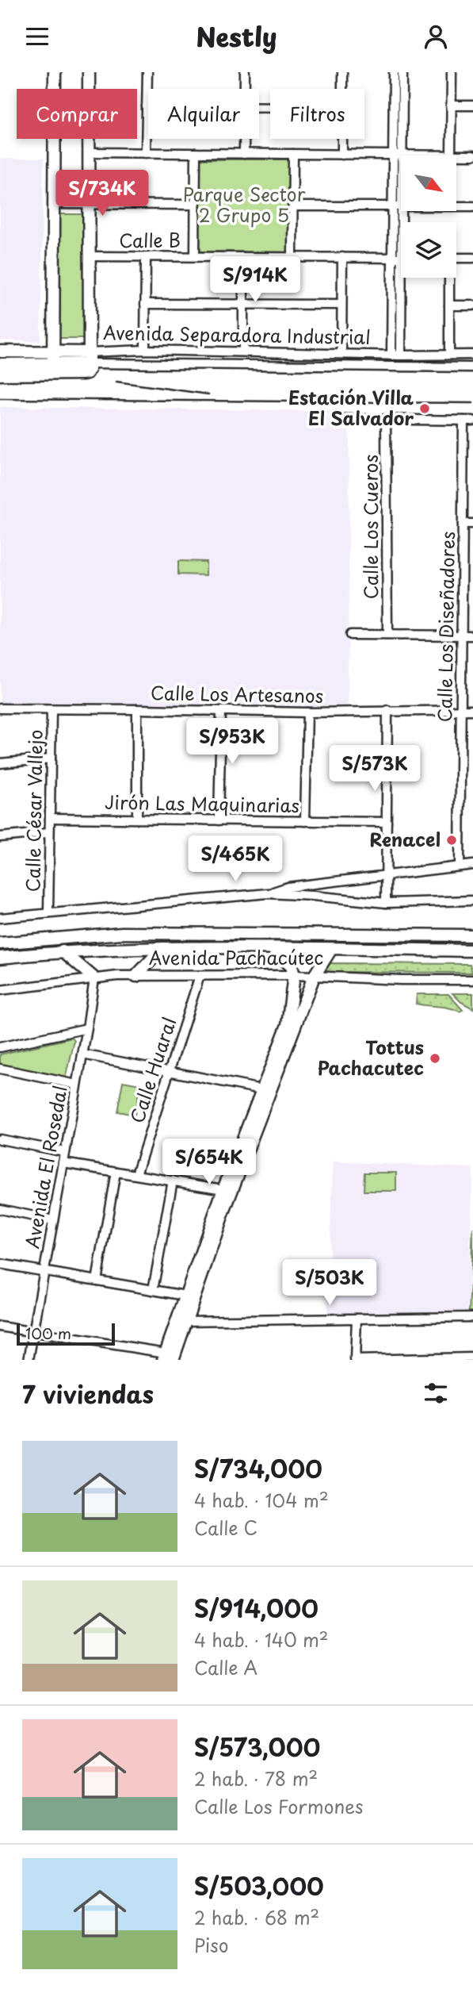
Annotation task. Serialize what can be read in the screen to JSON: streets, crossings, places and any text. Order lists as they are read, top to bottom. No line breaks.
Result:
{"streets":{"main road":["Avenida Separadora Industrial","Avenida Pachacútec"],"street":["Calle B","Calle Los Cueros","Calle Los Diseñadores","Calle Los Artesanos","Jirón Las Maquinarias","Calle César Vallejo","Calle Huaral","Avenida El Rosedal"]},"crossings":[["Calle Los Diseñadores","Calle Los Artesanos"],["Calle Los Artesanos","Calle César Vallejo"],["Jirón Las Maquinarias","Calle César Vallejo"],["Avenida Pachacútec","Calle Huaral"],["Avenida Pachacútec","Avenida El Rosedal"]],"parks":["Parque Sector 2 Grupo 5"],"places":["Estación Villa El Salvador","Renacel","Tottus Pachacutec"],"scale_bar":"100 m","north":"bottom right","page":{"header":"Nestly","chip":["Comprar","Alquilar","Filtros"],"price":["S/734K","S/914K","S/953K","S/573K","S/465K","S/654K","S/503K"],"scale":"100 m","heading":"7 viviendas","list":[{"name":"S/734,000","note":"4 hab. · 104 m² · Calle C"},{"name":"S/914,000","note":"4 hab. · 140 m² · Calle A"},{"name":"S/573,000","note":"2 hab. · 78 m² · Calle Los Formones"},{"name":"S/503,000","note":"2 hab. · 68 m² · Piso"}]}}
